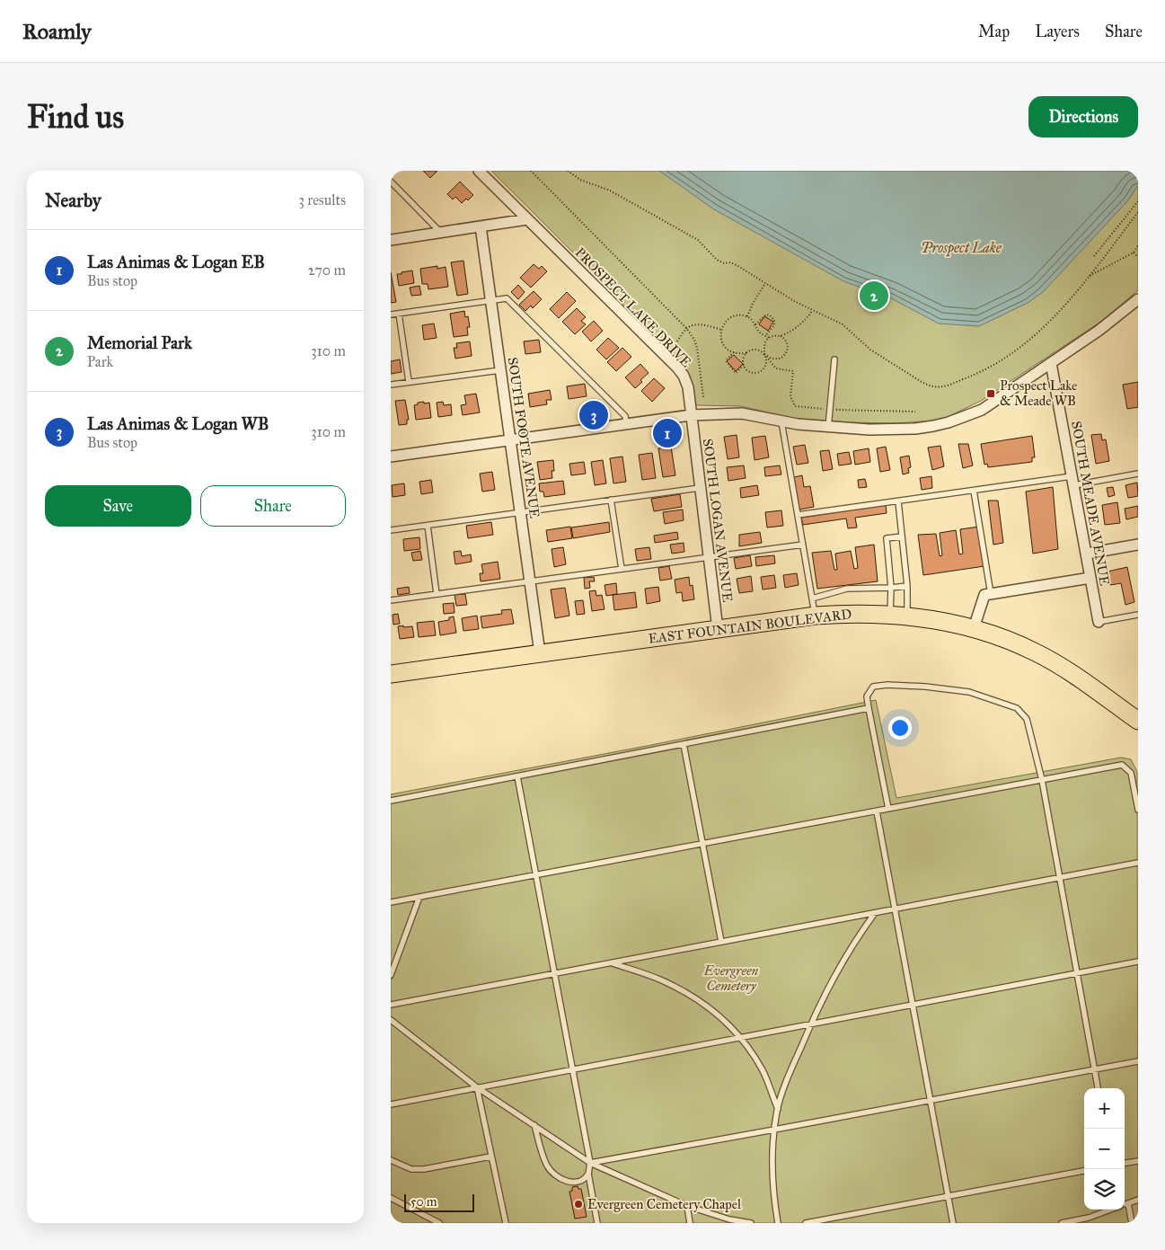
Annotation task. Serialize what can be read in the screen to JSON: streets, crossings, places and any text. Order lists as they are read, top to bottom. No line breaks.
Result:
{"streets":{"main road":["EAST FOUNTAIN BOULEVARD"],"street":["PROSPECT LAKE DRIVE","SOUTH FOOTE AVENUE","SOUTH MEADE AVENUE","SOUTH LOGAN AVENUE"]},"crossings":[["PROSPECT LAKE DRIVE","SOUTH LOGAN AVENUE"],["SOUTH FOOTE AVENUE","EAST FOUNTAIN BOULEVARD"],["SOUTH LOGAN AVENUE","EAST FOUNTAIN BOULEVARD"]],"water":["Prospect Lake"],"parks":["Evergreen Cemetery"],"places":{"transit":["Prospect Lake & Meade WB"],"other":["Evergreen Cemetery Chapel"]},"scale_bar":"50 m","page":{"header":"Roamly","nav":["Map","Layers","Share"],"buttons":["Directions",["Save","Share"]],"title":"Find us","heading":["Nearby","3 results"],"list":[{"mark":"1","name":"Las Animas & Logan EB","note":"Bus stop","value":"270 m"},{"mark":"2","name":"Memorial Park","note":"Park","value":"310 m"},{"mark":"3","name":"Las Animas & Logan WB","note":"Bus stop","value":"310 m"}],"pins":["2","3","1"],"map_buttons":["+","−"],"scale":"50 m"}}
